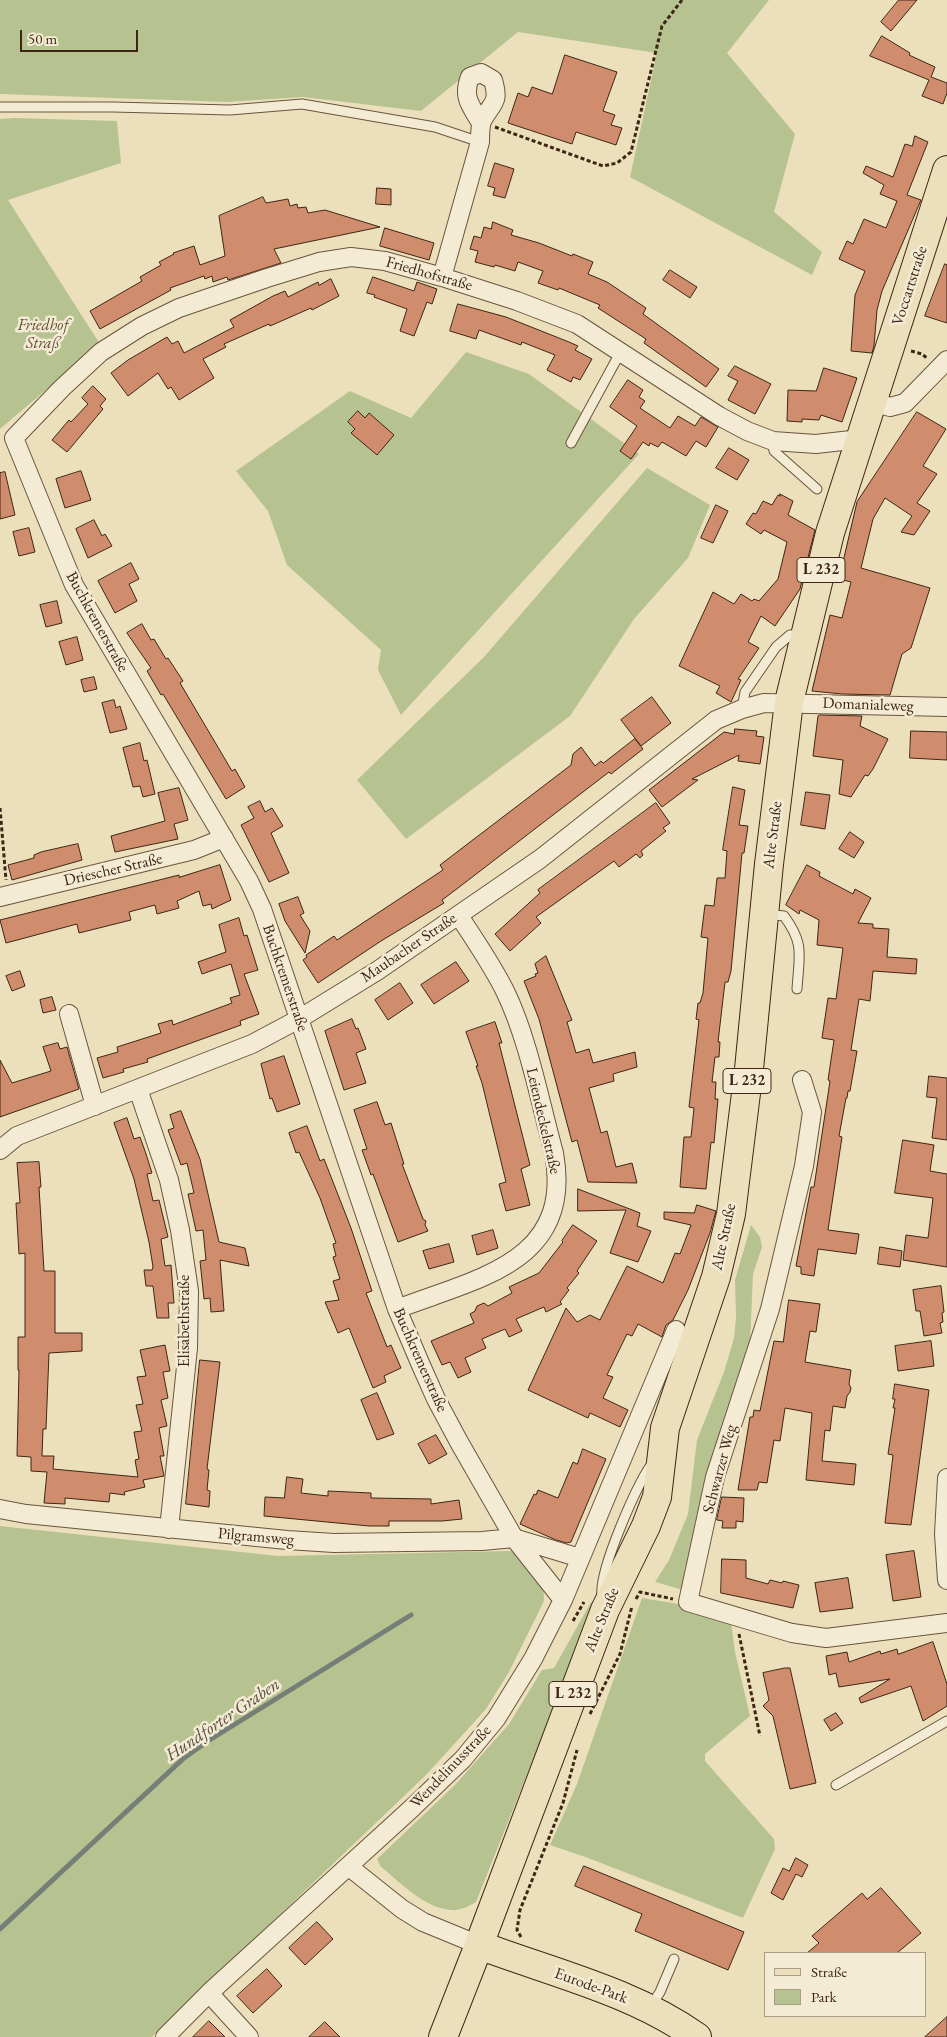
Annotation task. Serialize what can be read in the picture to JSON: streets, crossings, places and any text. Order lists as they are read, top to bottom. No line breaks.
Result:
{"streets":{"main road":["Voccartstraße","L 232","Alte Straße","Eurode-Park"],"street":["Friedhofstraße","Buchkremerstraße","Domanialeweg","Driescher Straße","Maubacher Straße","Leiendeckelstraße","Elisabethstraße","Schwarzer Weg","Pilgramsweg","Wendelinusstraße"]},"crossings":[["Friedhofstraße","Buchkremerstraße"],["Friedhofstraße","Alte Straße"],["Voccartstraße","Alte Straße"],["Buchkremerstraße","Driescher Straße"],["Buchkremerstraße","Maubacher Straße"],["Buchkremerstraße","Leiendeckelstraße"],["Buchkremerstraße","Pilgramsweg"],["Domanialeweg","Alte Straße"],["Domanialeweg","Maubacher Straße"],["Alte Straße","Maubacher Straße"],["Alte Straße","Eurode-Park"],["Maubacher Straße","Leiendeckelstraße"],["Maubacher Straße","Elisabethstraße"],["Elisabethstraße","Pilgramsweg"]],"water":["Hundforter Graben"],"parks":["Friedhof Straß"],"legend":["Straße","Park"],"scale_bar":"50 m"}
